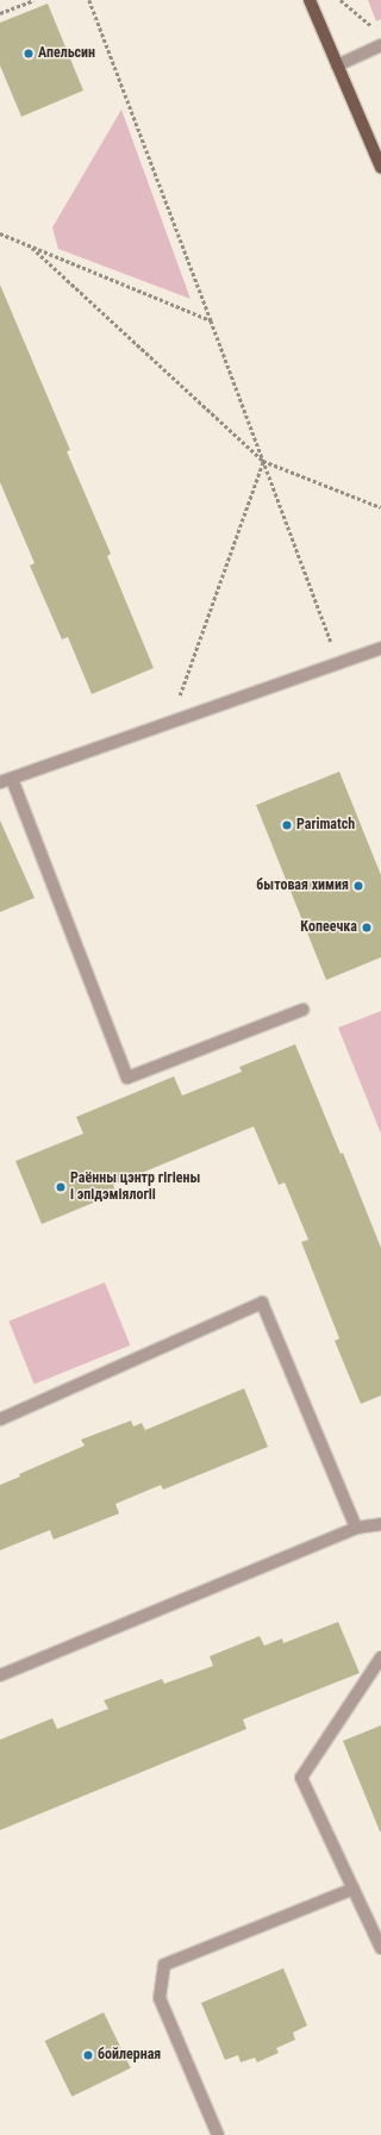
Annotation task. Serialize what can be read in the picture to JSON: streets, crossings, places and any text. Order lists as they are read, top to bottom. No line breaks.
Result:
{"places":["Апельсин","Parimatch","бытовая химия","Копеечка","Раённы цэнтр гігіены і эпідэміялогіі","бойлерная"]}
